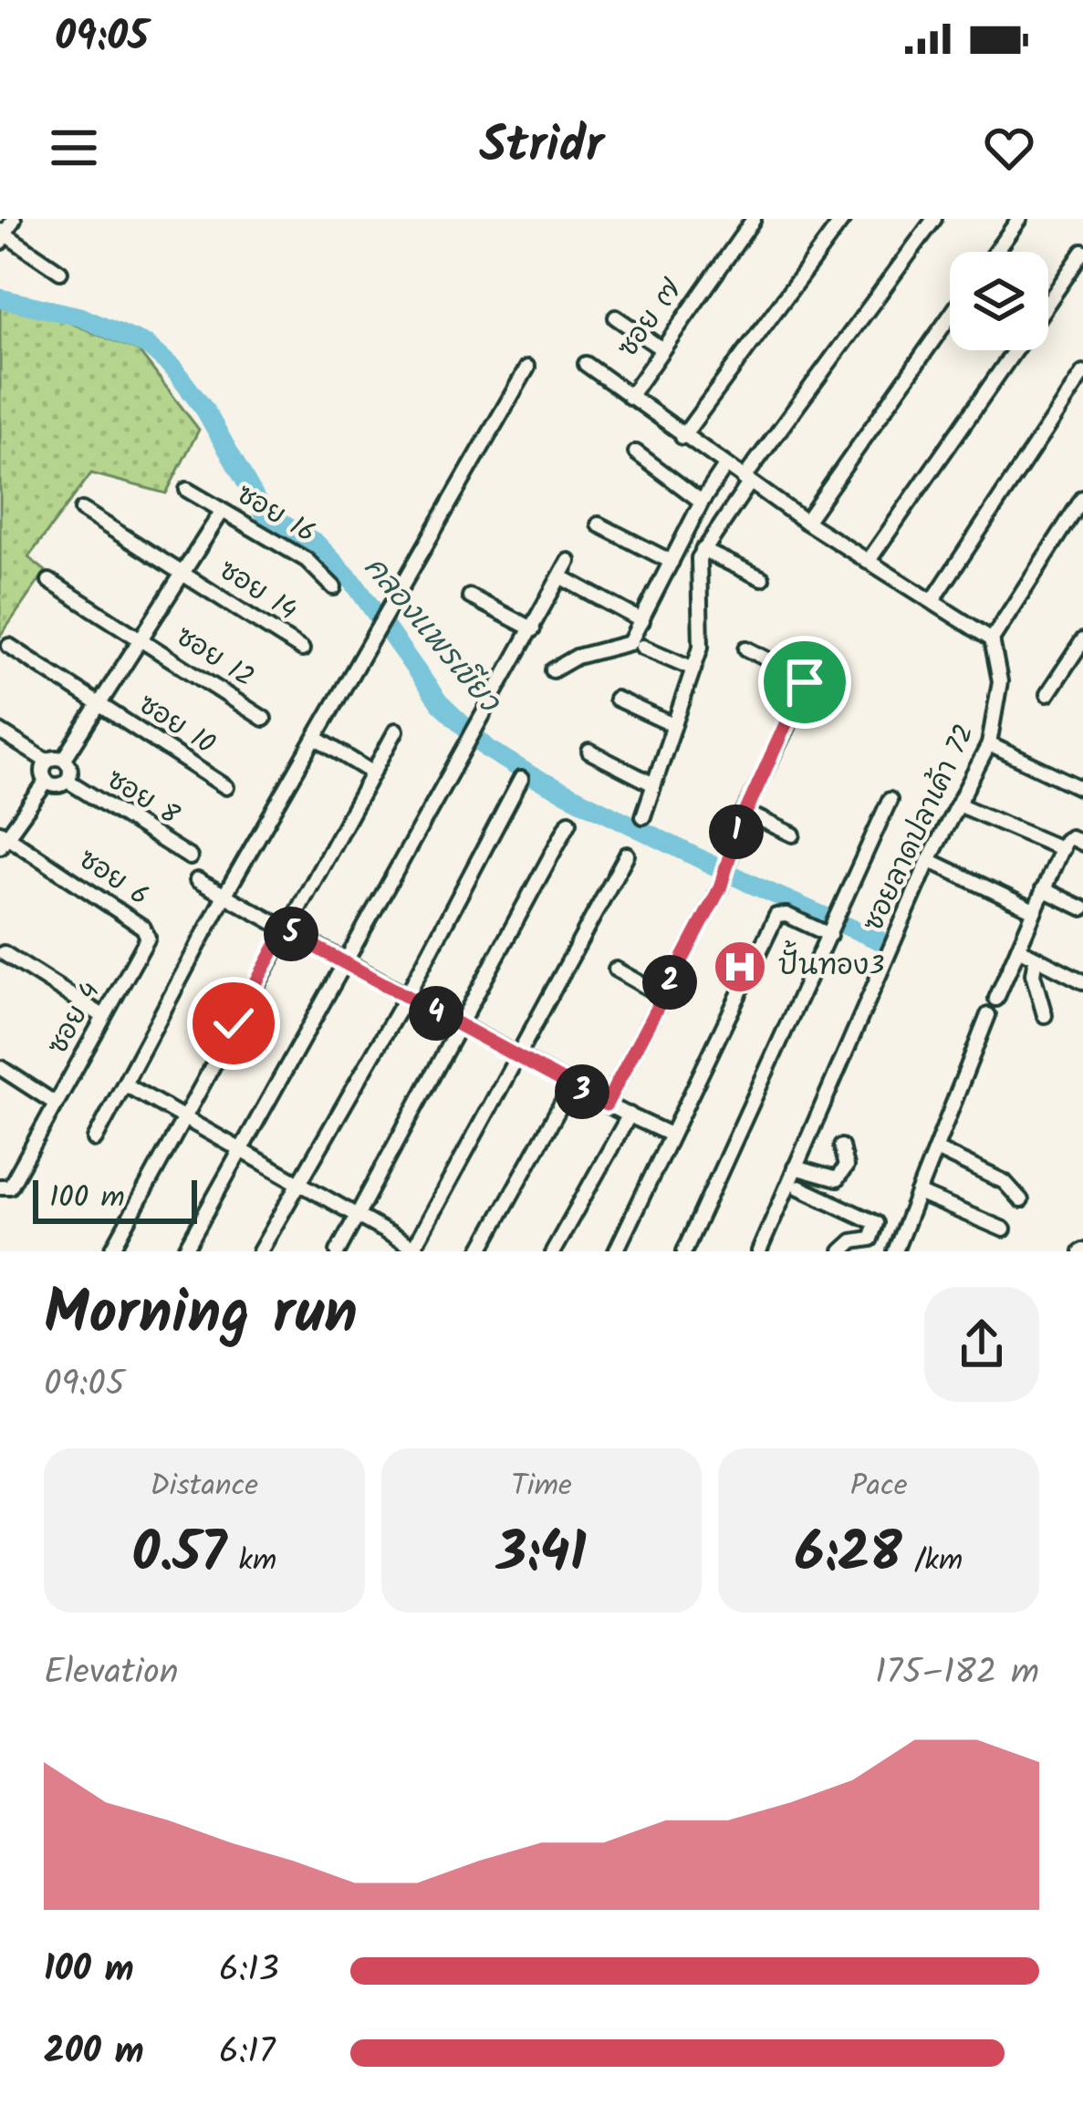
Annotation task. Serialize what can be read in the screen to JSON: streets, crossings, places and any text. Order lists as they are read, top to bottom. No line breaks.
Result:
{"streets":{"street":["ซอย ๗","ซอย 16","ซอย 14","ซอย 12","ซอย 10","ซอย 8","ซอยลาดปลาเค้า 72","ซอย 6","ซอย 4"]},"crossings":[["ซอย 6","ซอย 4"]],"water":["คลองแพรเขียว"],"places":{"hospital":["ปั้นทอง3"]},"scale_bar":"100 m","page":{"status":"09:05","header":"Stridr","pins":["1","5","2","4","3"],"scale":"100 m","heading":["Morning run","09:05"],"stats":[["Distance","0.57 km"],["Time","3:41"],["Pace","6:28 /km"]],"chart":["Elevation","175–182 m"],"list":[{"name":"100 m","note":"6:13"},{"name":"200 m","note":"6:17"}]}}
